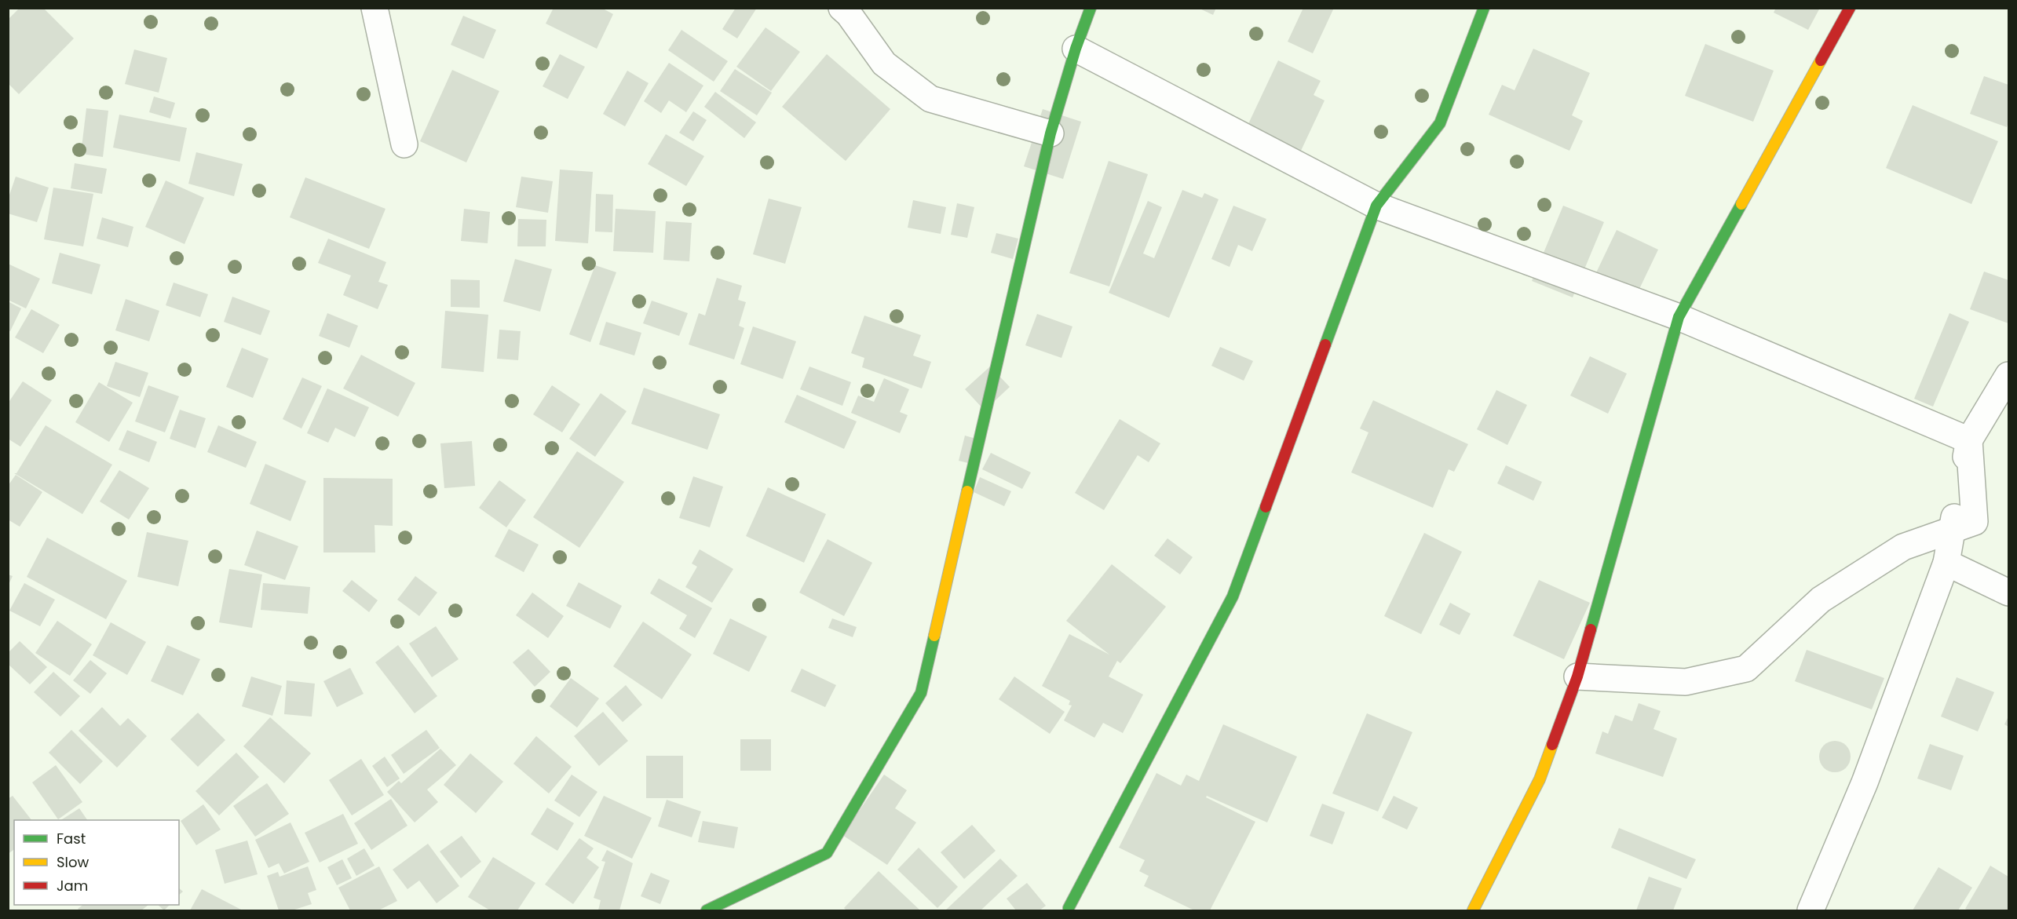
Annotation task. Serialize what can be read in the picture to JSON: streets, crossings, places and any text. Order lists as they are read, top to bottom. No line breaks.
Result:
{"legend":["Fast","Slow","Jam"]}
